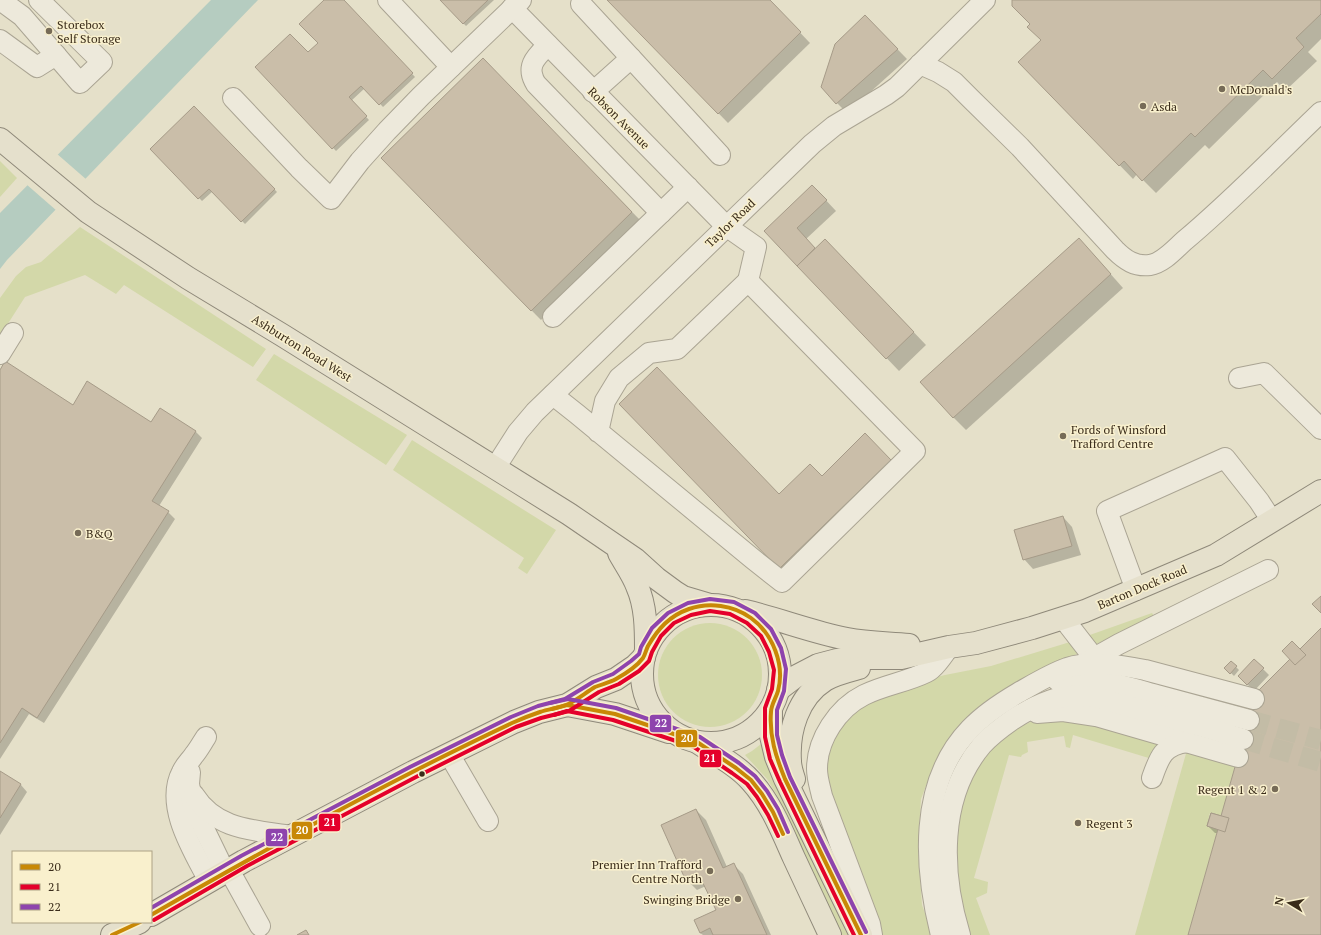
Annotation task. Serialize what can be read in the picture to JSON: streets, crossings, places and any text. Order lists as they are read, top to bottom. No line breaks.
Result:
{"streets":{"main road":["Ashburton Road West","Barton Dock Road"],"street":["Robson Avenue","Taylor Road"]},"crossings":[["Robson Avenue","Taylor Road"],["Taylor Road","Ashburton Road West"],["Ashburton Road West","Barton Dock Road"]],"places":["Storebox Self Storage","McDonald's","Asda","Fords of Winsford Trafford Centre","B&Q","Regent 1 & 2","Regent 3","Premier Inn Trafford Centre North","Swinging Bridge"],"lines":["transit line 22","transit line 20","transit line 21"],"legend":["20","21","22"],"north":"left"}
